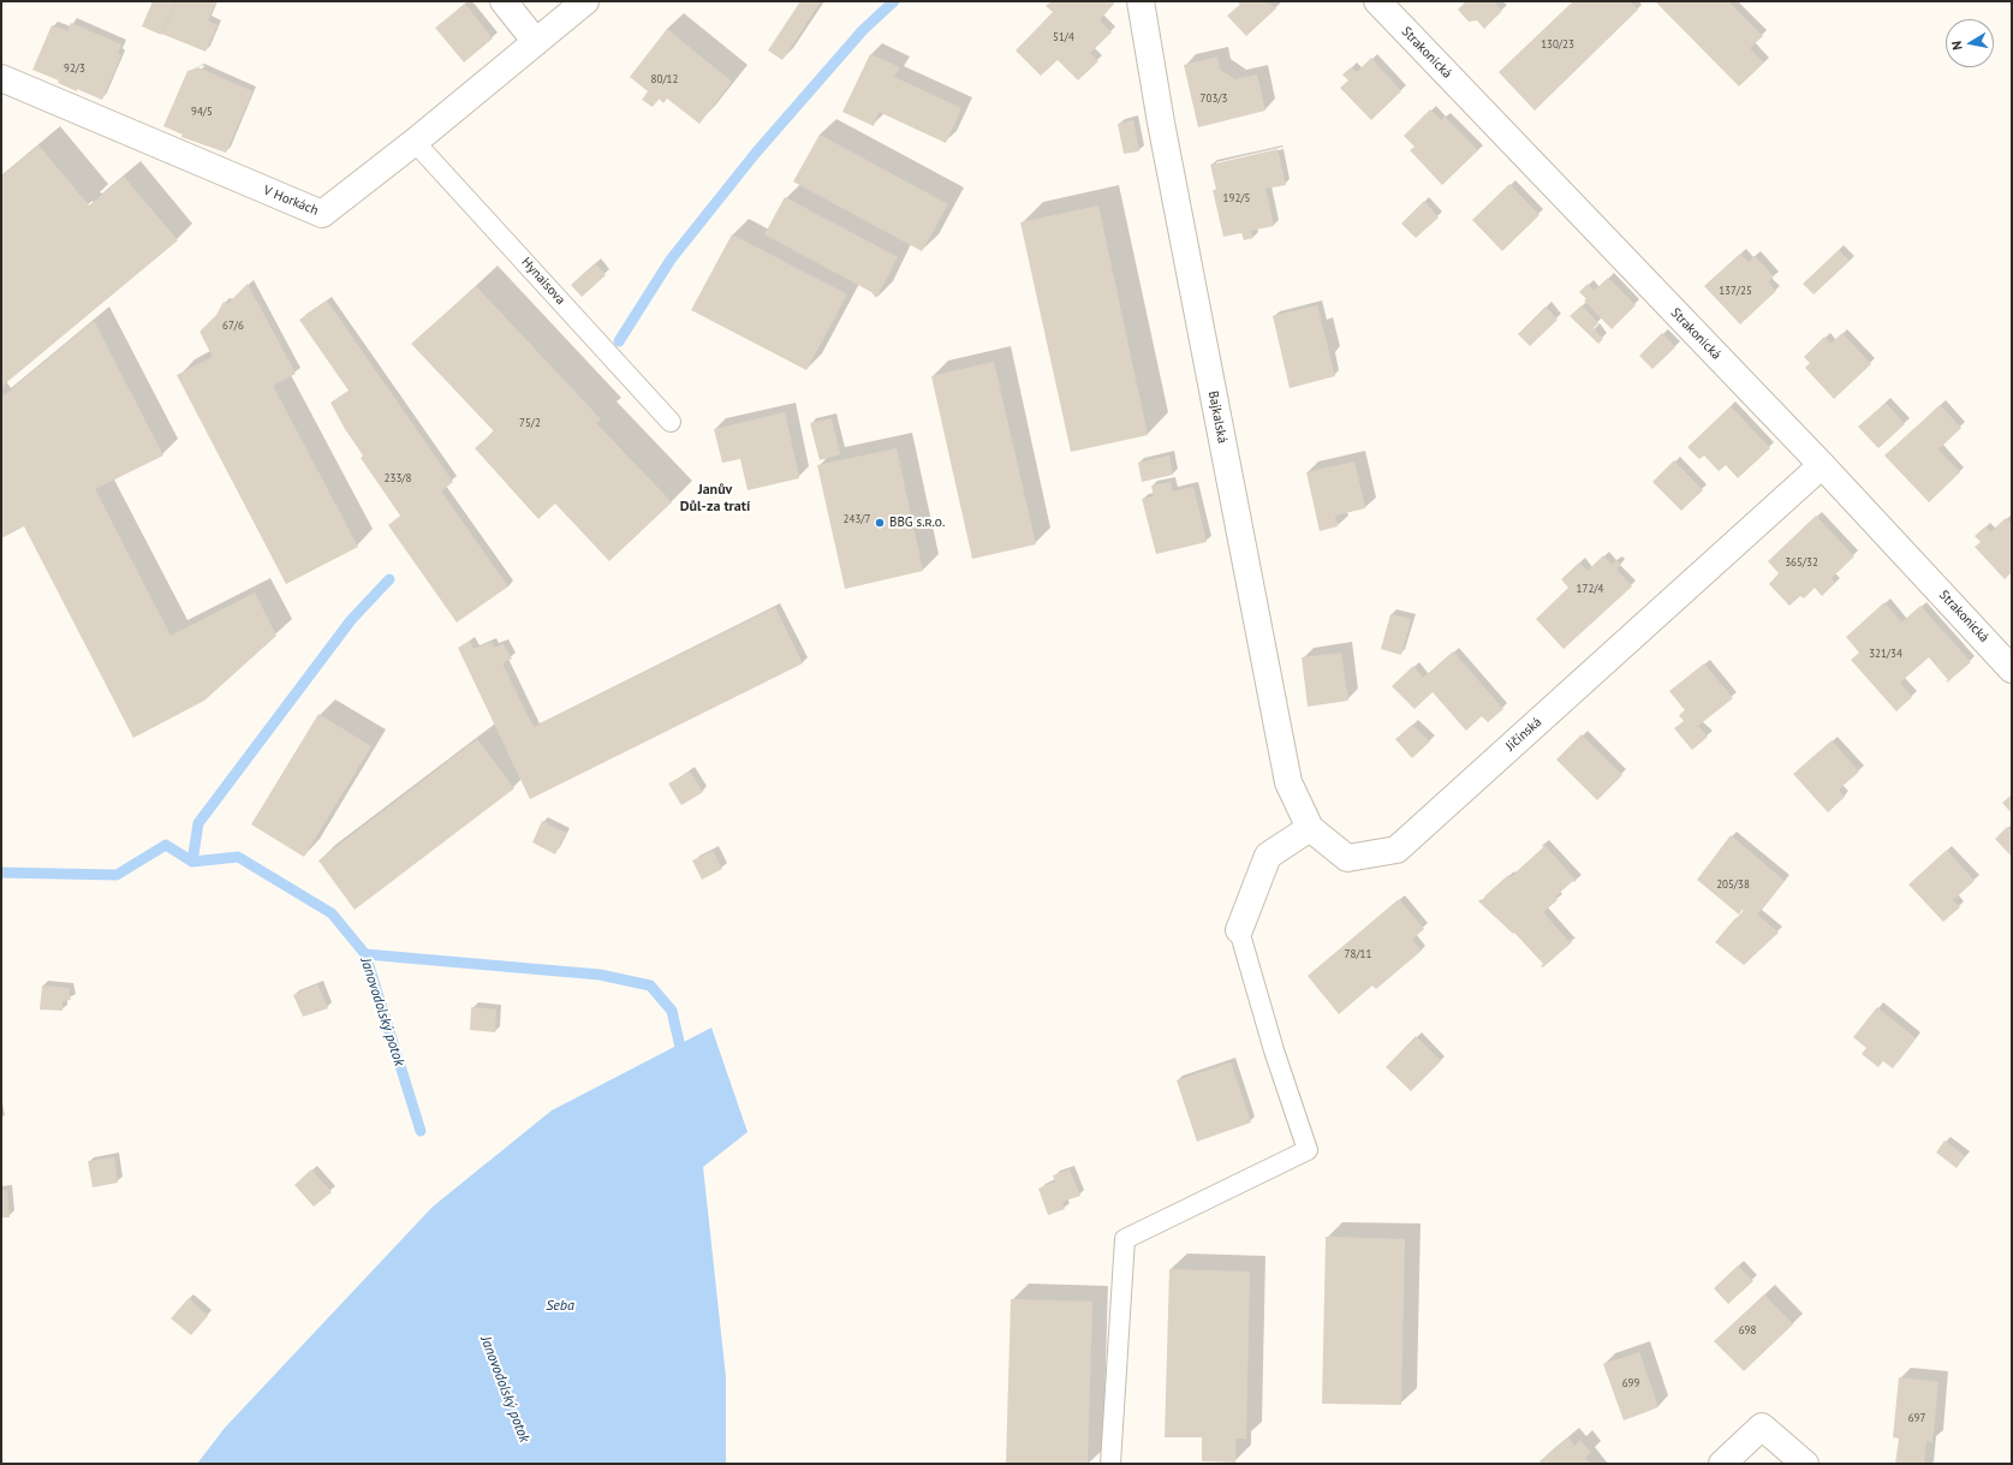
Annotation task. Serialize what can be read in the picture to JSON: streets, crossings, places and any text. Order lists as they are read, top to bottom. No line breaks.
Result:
{"streets":{"street":["Strakonická","V Horkách","Bajkalská","Jičínská"],"lane":["Hynaisova"]},"crossings":[["Strakonická","Jičínská"],["V Horkách","Hynaisova"],["Bajkalská","Jičínská"]],"districts":["Janův Důl-za tratí"],"water":["Janovodolský potok","Seba"],"places":["BBG s.ʀ.ᴏ."],"house_numbers":["51/4","130/23","92/3","80/12","703/3","94/5","192/5","137/25","67/6","75/2","233/8","243/7","365/32","172/4","321/34","205/38","78/11","698","699","697"],"north":"left"}
